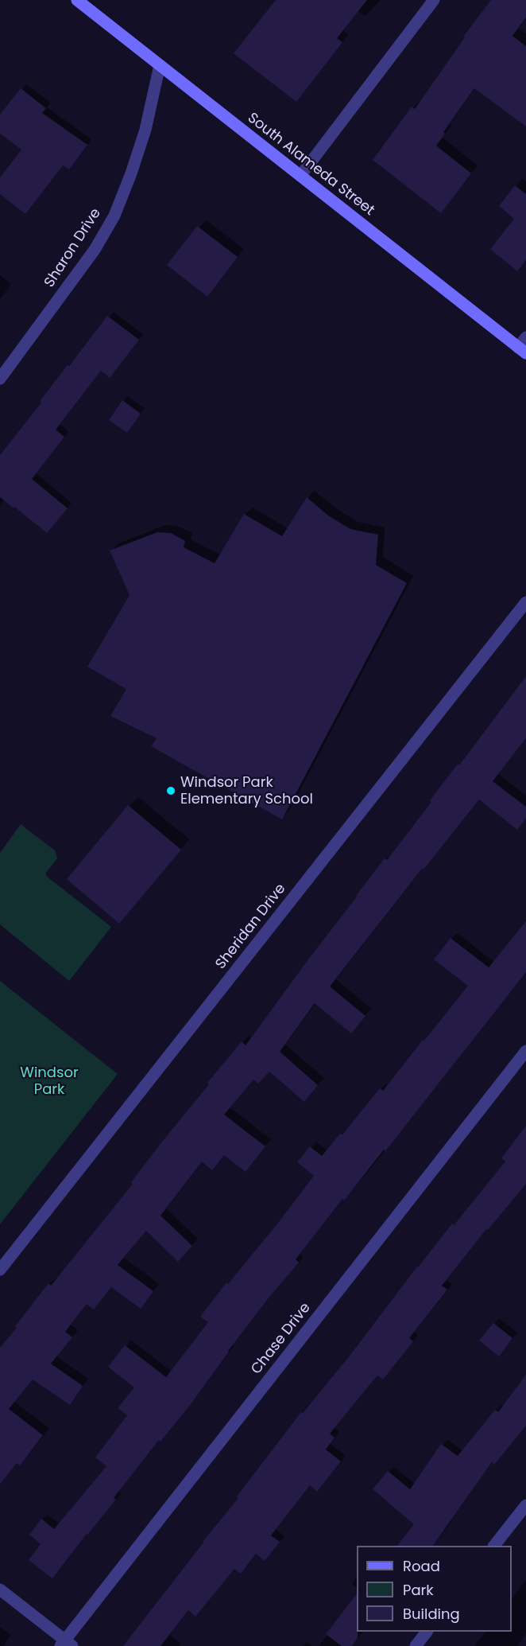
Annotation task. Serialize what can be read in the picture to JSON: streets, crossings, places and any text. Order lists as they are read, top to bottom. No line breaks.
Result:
{"streets":{"main road":["South Alameda Street"],"street":["Sharon Drive","Sheridan Drive","Chase Drive"]},"crossings":[["South Alameda Street","Sharon Drive"]],"parks":["Windsor Park"],"places":["Windsor Park Elementary School"],"legend":["Road","Park","Building"]}
